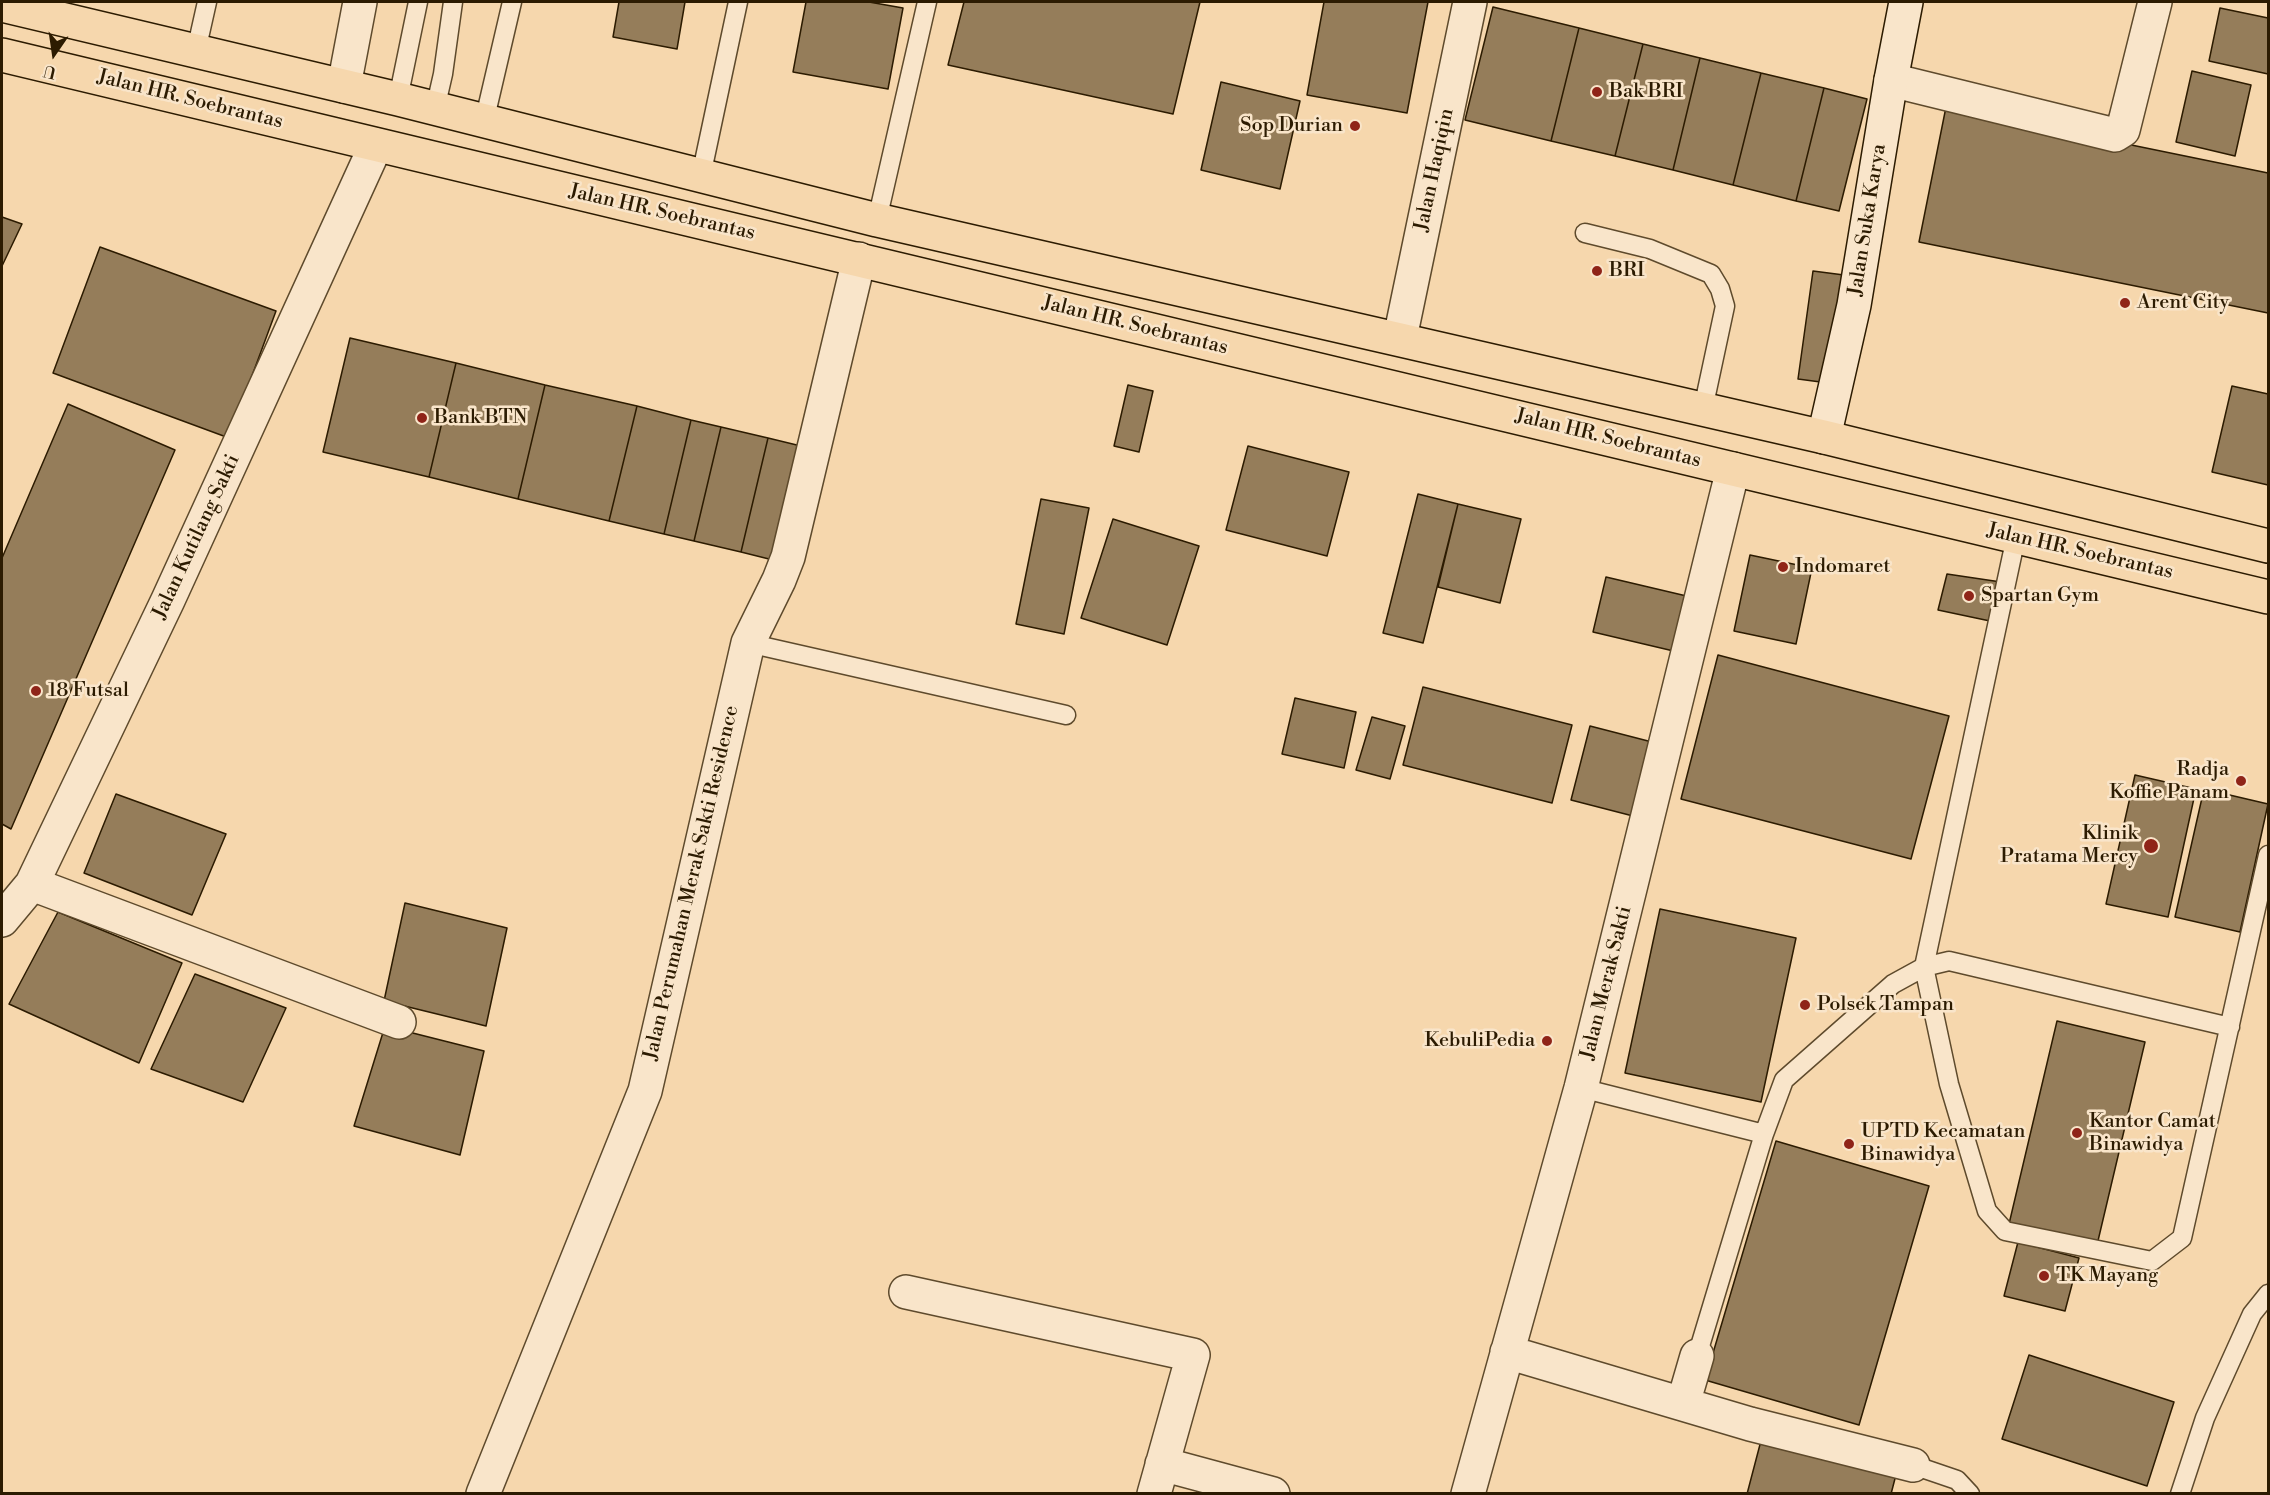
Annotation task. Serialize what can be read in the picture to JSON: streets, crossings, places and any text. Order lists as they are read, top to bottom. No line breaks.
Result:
{"streets":{"main road":["Jalan HR. Soebrantas"],"street":["Jalan Haqiqin","Jalan Suka Karya","Jalan Kutilang Sakti","Jalan Perumahan Merak Sakti Residence","Jalan Merak Sakti"]},"crossings":[["Jalan HR. Soebrantas","Jalan Kutilang Sakti"],["Jalan HR. Soebrantas","Jalan Perumahan Merak Sakti Residence"],["Jalan HR. Soebrantas","Jalan Merak Sakti"]],"places":["Bak BRI","Sop Durian","BRI","Arent City","Bank BTN","Indomaret","Spartan Gym","18 Futsal","Radja Koffie Panam","Klinik Pratama Mercy","Polsek Tampan","KebuliPedia","Kantor Camat Binawidya","UPTD Kecamatan Binawidya","TK Mayang"],"north":"bottom"}
